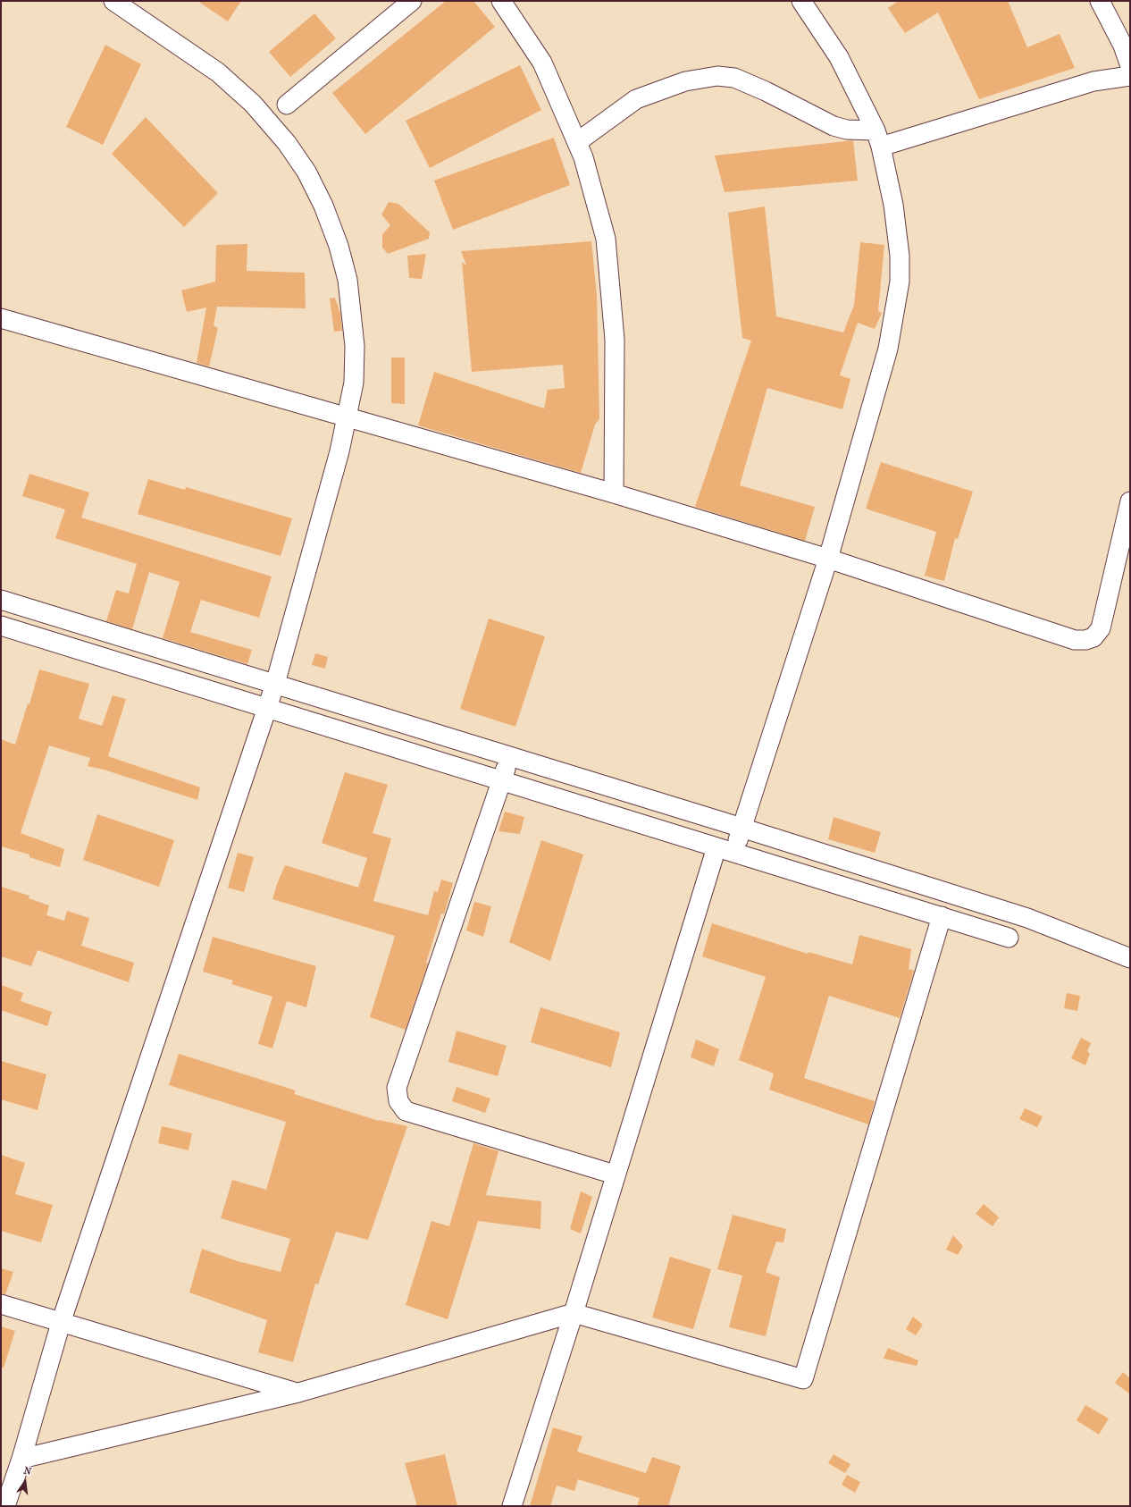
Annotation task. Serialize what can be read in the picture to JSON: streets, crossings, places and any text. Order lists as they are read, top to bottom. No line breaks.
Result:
{"north":"top"}
